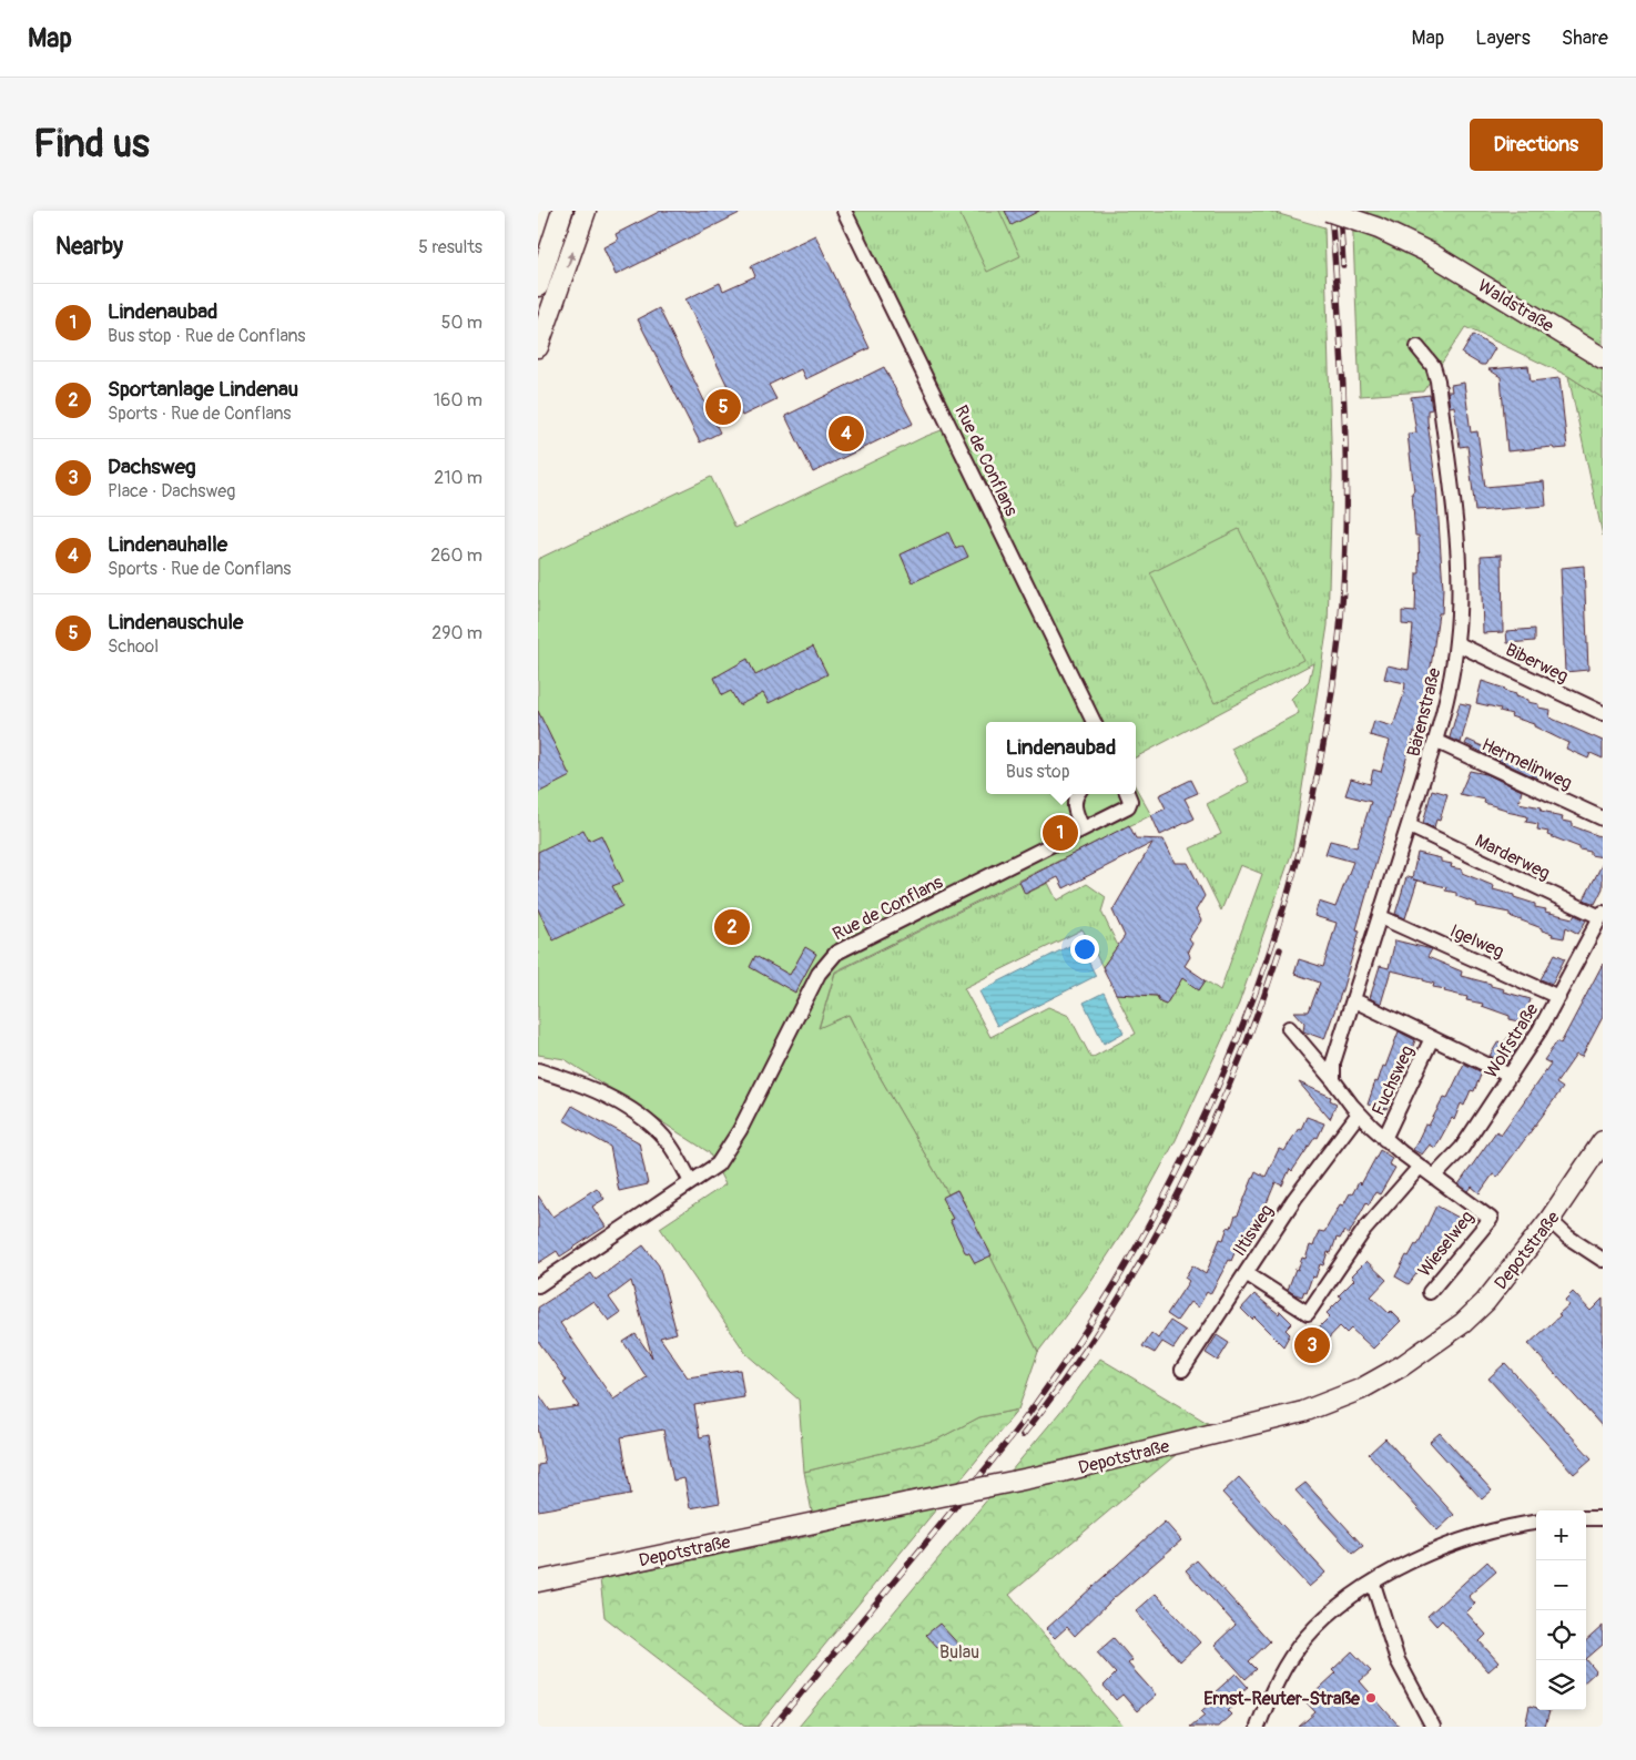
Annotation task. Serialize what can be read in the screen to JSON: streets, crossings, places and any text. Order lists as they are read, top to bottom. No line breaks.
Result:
{"streets":{"main road":["Waldstraße","Depotstraße"],"street":["Rue de Conflans","Biberweg","Bärenstraße","Hermelinweg","Marderweg","Igelweg","Wolfstraße","Fuchsweg","Iltisweg","Wieselweg"]},"crossings":[["Biberweg","Bärenstraße"],["Bärenstraße","Hermelinweg"],["Bärenstraße","Marderweg"],["Bärenstraße","Igelweg"],["Bärenstraße","Fuchsweg"],["Marderweg","Wolfstraße"],["Igelweg","Wolfstraße"],["Wolfstraße","Fuchsweg"],["Wolfstraße","Wieselweg"]],"parks":["Bulau"],"places":["Ernst-Reuter-Straße"],"page":{"header":"Map","nav":["Map","Layers","Share"],"buttons":"Directions","title":"Find us","heading":["Nearby","5 results"],"list":[{"mark":"1","name":"Lindenaubad","note":"Bus stop · Rue de Conflans","value":"50 m"},{"mark":"2","name":"Sportanlage Lindenau","note":"Sports · Rue de Conflans","value":"160 m"},{"mark":"3","name":"Dachsweg","note":"Place · Dachsweg","value":"210 m"},{"mark":"4","name":"Lindenauhalle","note":"Sports · Rue de Conflans","value":"260 m"},{"mark":"5","name":"Lindenauschule","note":"School","value":"290 m"}],"pins":["5","4","1","2","3"],"popup":["Lindenaubad","Bus stop"],"map_buttons":["+","−"]}}
